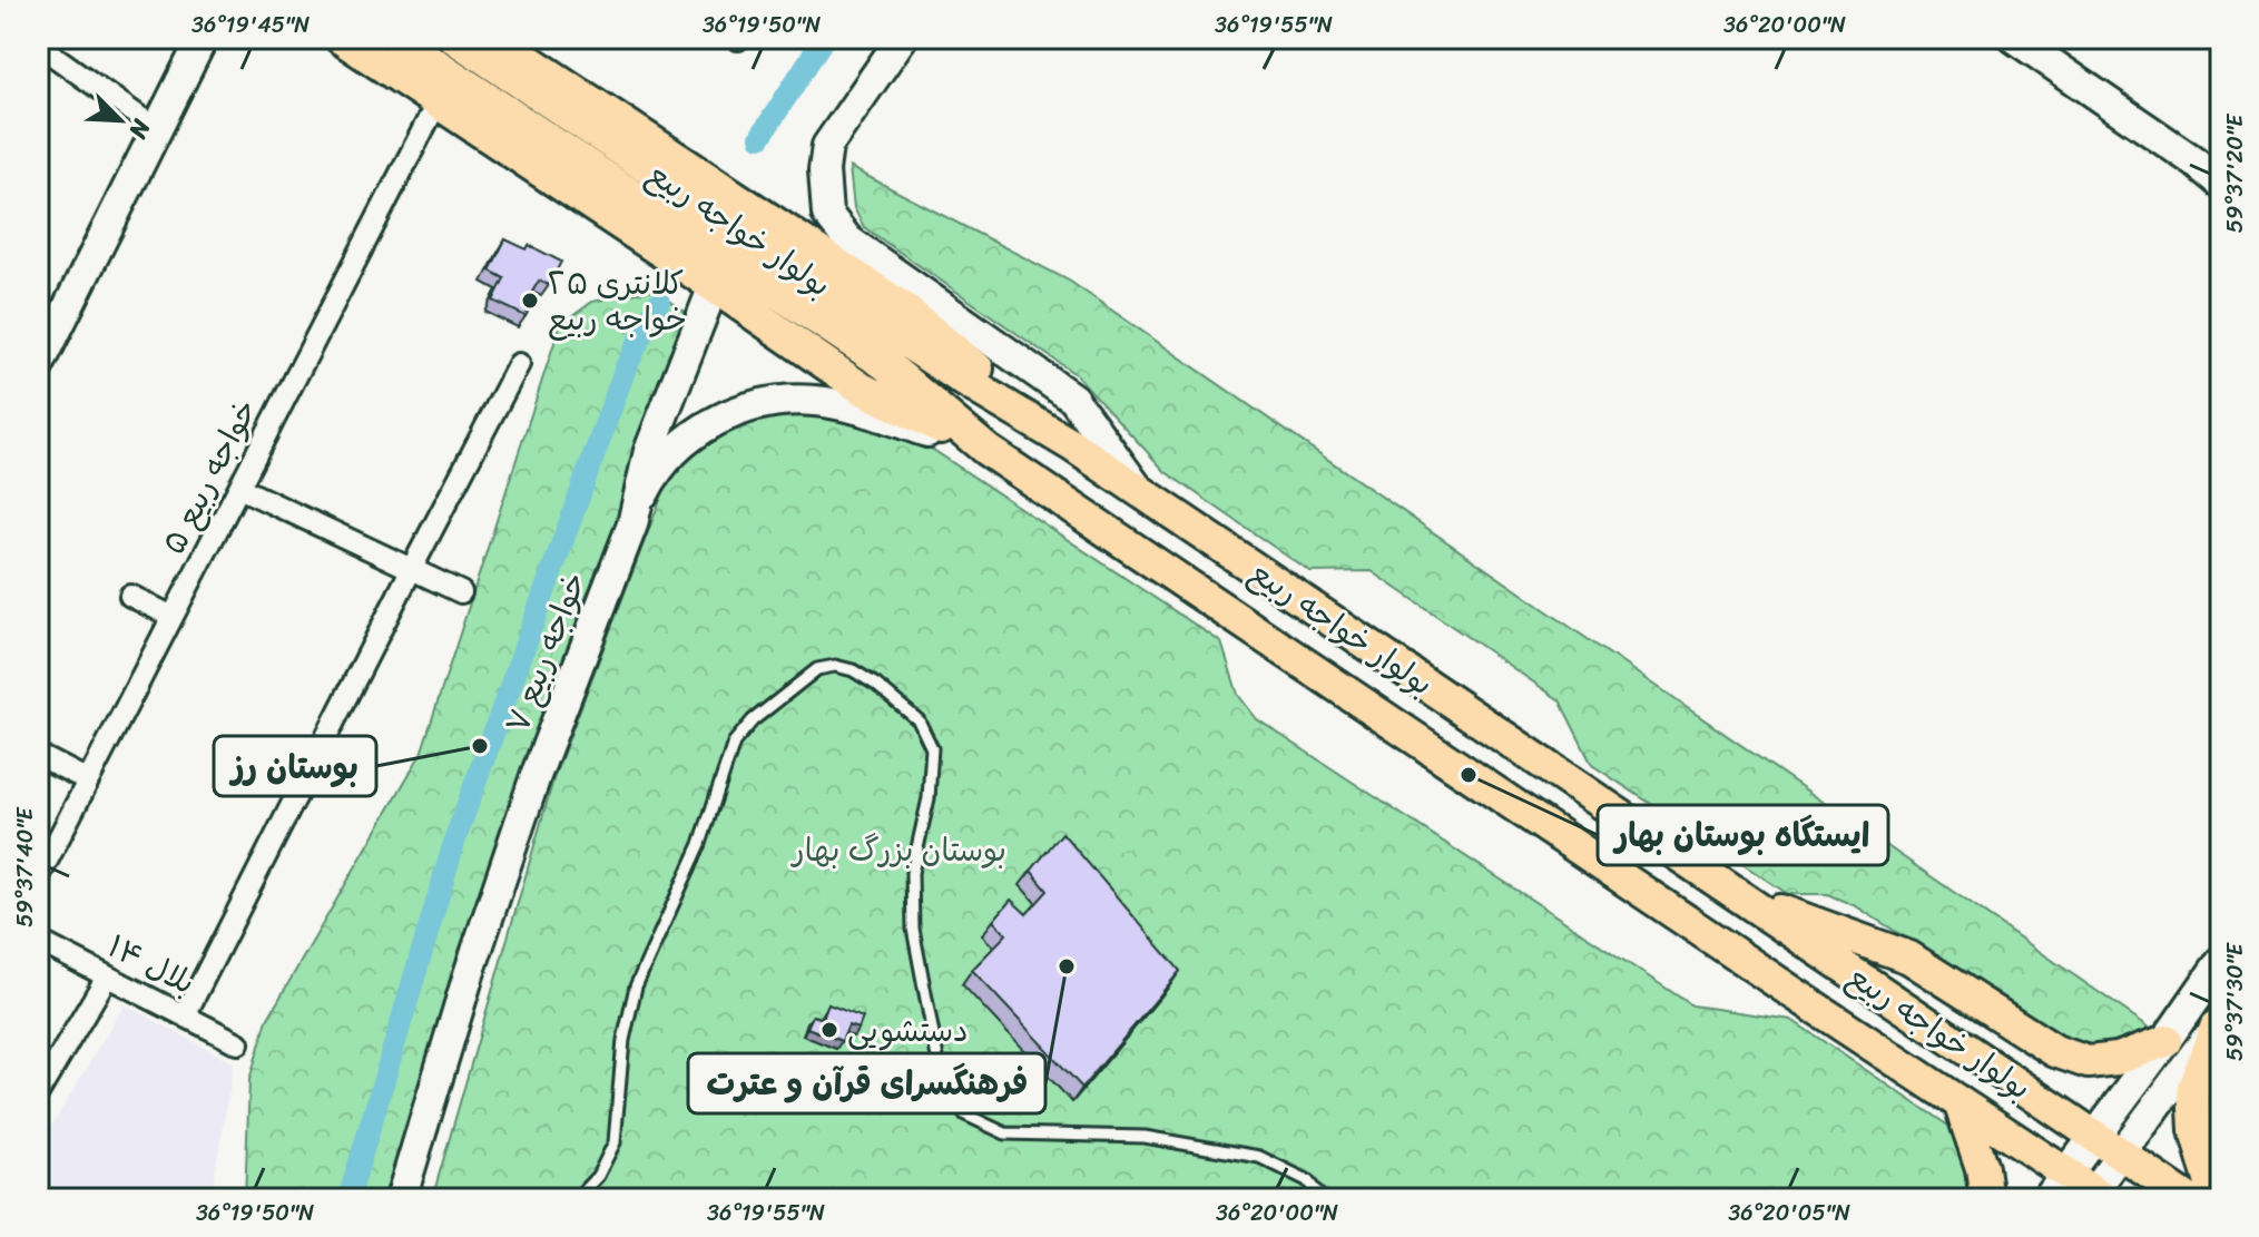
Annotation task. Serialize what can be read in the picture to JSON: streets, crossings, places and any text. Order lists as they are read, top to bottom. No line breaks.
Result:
{"streets":{"main road":["بولوار خواجه ربیع"],"street":["خواجه ربیع ۵","خواجه ربیع ۷","بلال ۱۴"]},"parks":["بوستان بزرگ بهار"],"places":["کلانتری ٢۵ خواجه ربیع","بوستان رز","ایستگاه بوستان بهار","فرهنگسرای قرآن و عترت","دستشویی"],"north":"bottom right","coordinates":["36°19'45\"N","36°19'50\"N","36°19'55\"N","36°20'00\"N","59°37'20\"E","59°37'40\"E","59°37'30\"E","36°20'05\"N"]}
